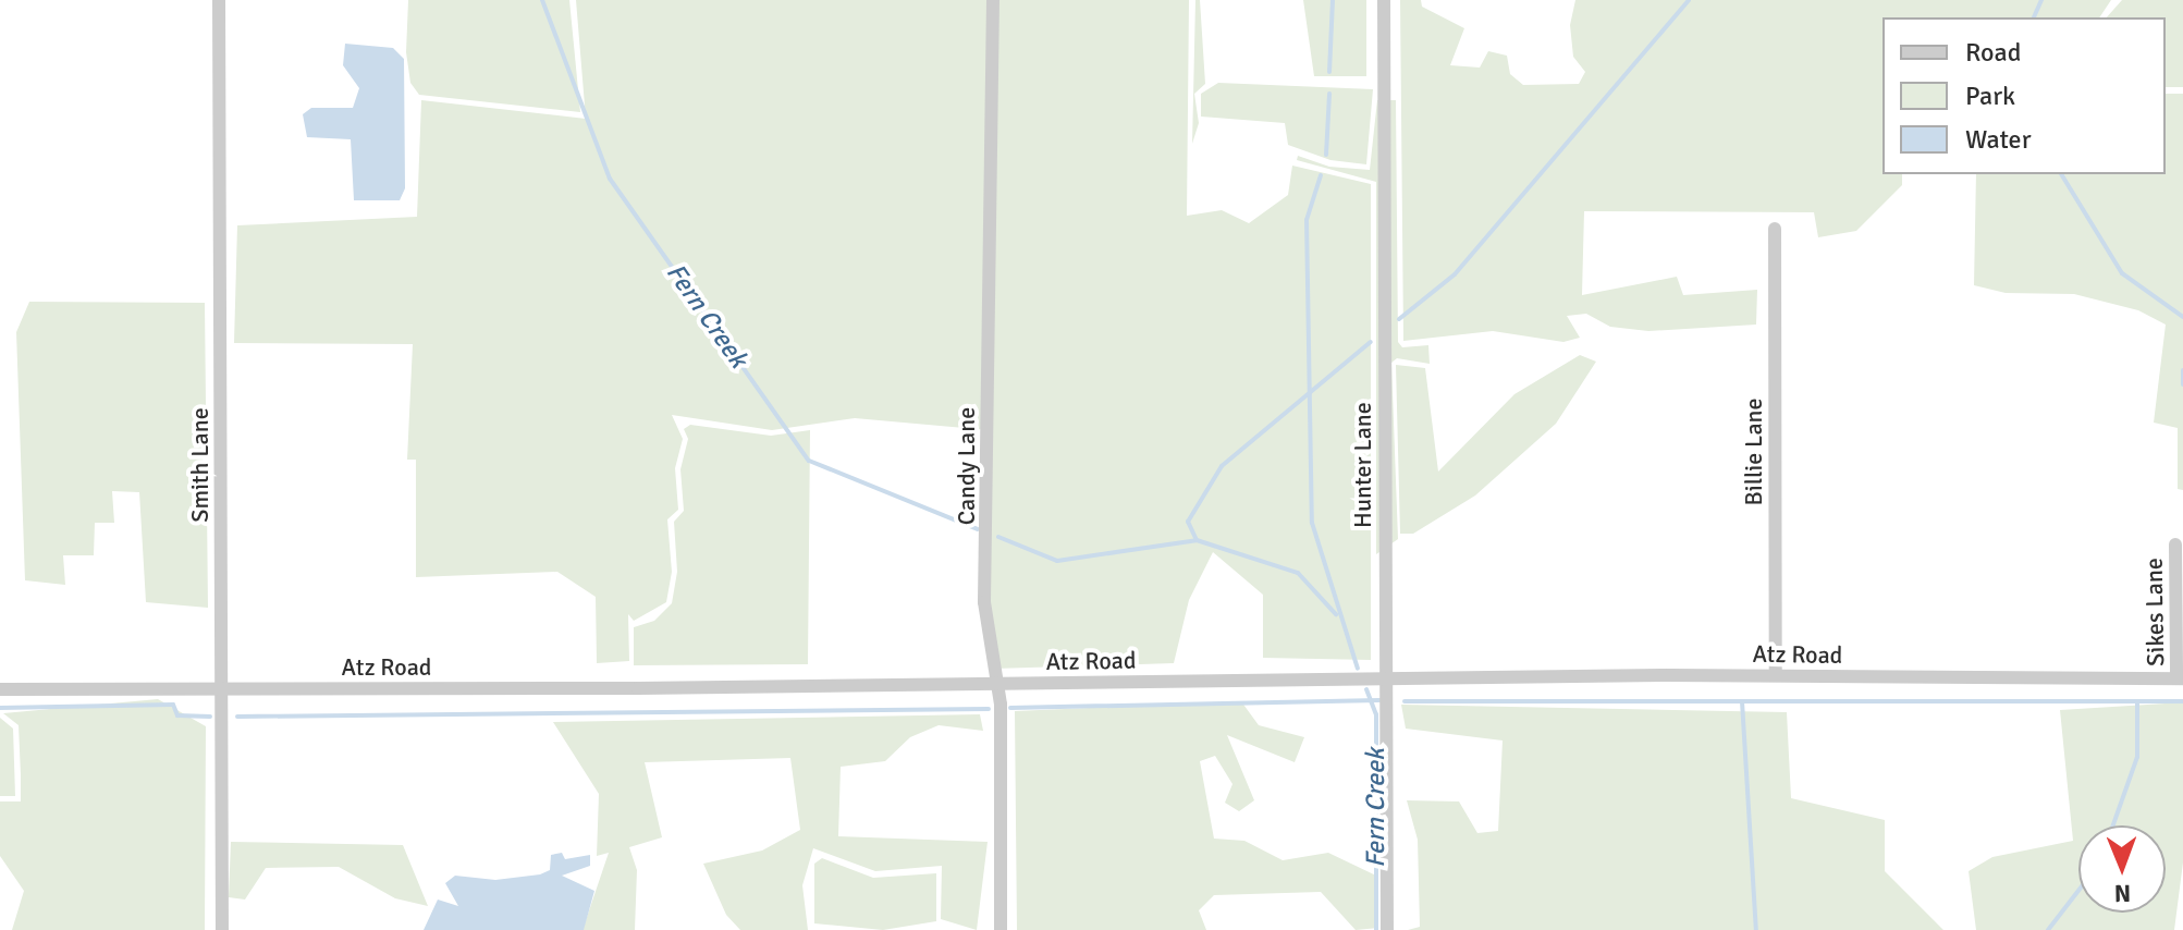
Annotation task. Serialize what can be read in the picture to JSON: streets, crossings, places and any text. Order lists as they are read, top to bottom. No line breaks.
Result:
{"streets":{"street":["Billie Lane","Smith Lane","Hunter Lane","Candy Lane","Sikes Lane","Atz Road"]},"crossings":[["Billie Lane","Atz Road"],["Smith Lane","Atz Road"],["Hunter Lane","Atz Road"],["Candy Lane","Atz Road"],["Sikes Lane","Atz Road"]],"water":["Fern Creek"],"legend":["Road","Park","Water"],"north":"bottom"}
